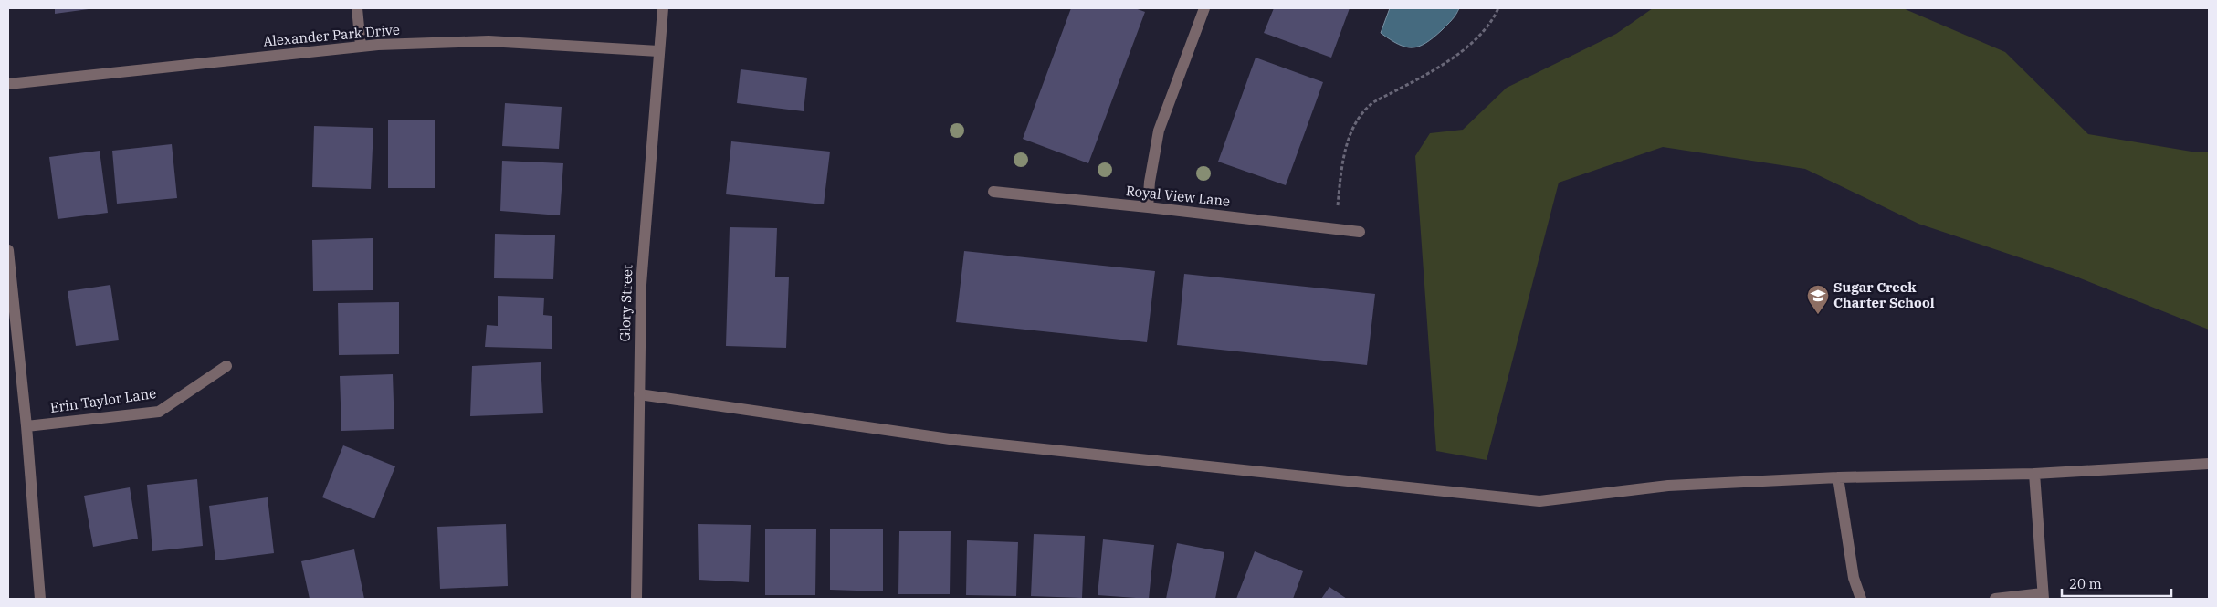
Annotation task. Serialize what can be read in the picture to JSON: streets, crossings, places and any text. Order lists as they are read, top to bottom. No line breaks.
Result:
{"streets":{"street":["Alexander Park Drive","Royal View Lane","Glory Street","Erin Taylor Lane"]},"crossings":[["Alexander Park Drive","Glory Street"]],"places":{"school or university":["Sugar Creek Charter School"]},"scale_bar":"20 m"}
